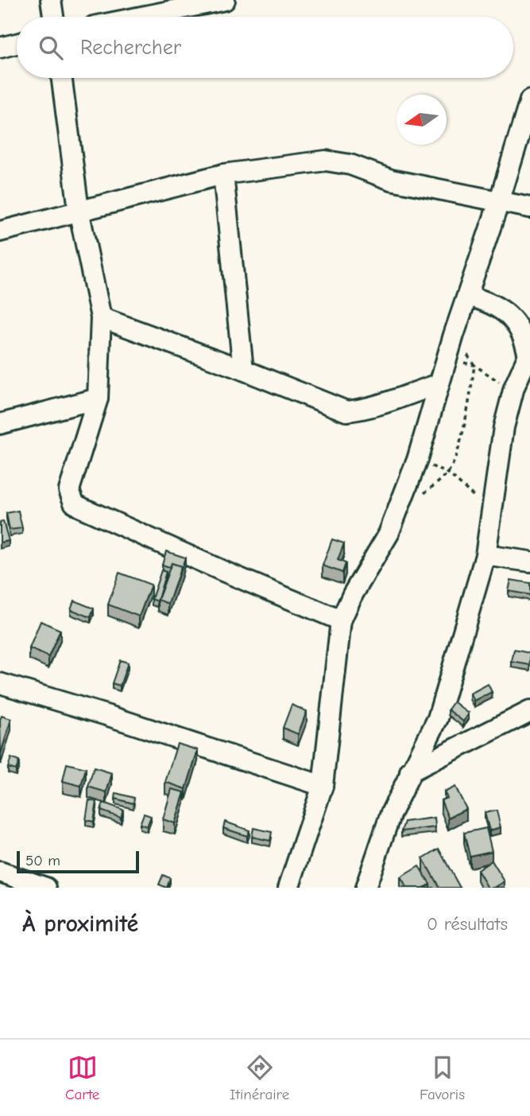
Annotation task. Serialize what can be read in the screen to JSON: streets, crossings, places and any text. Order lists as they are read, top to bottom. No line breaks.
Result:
{"scale_bar":"50 m","north":"left","page":{"search":"Rechercher","scale":"50 m","heading":["À proximité","0 résultats"],"nav":["Carte","Itinéraire","Favoris"]}}
